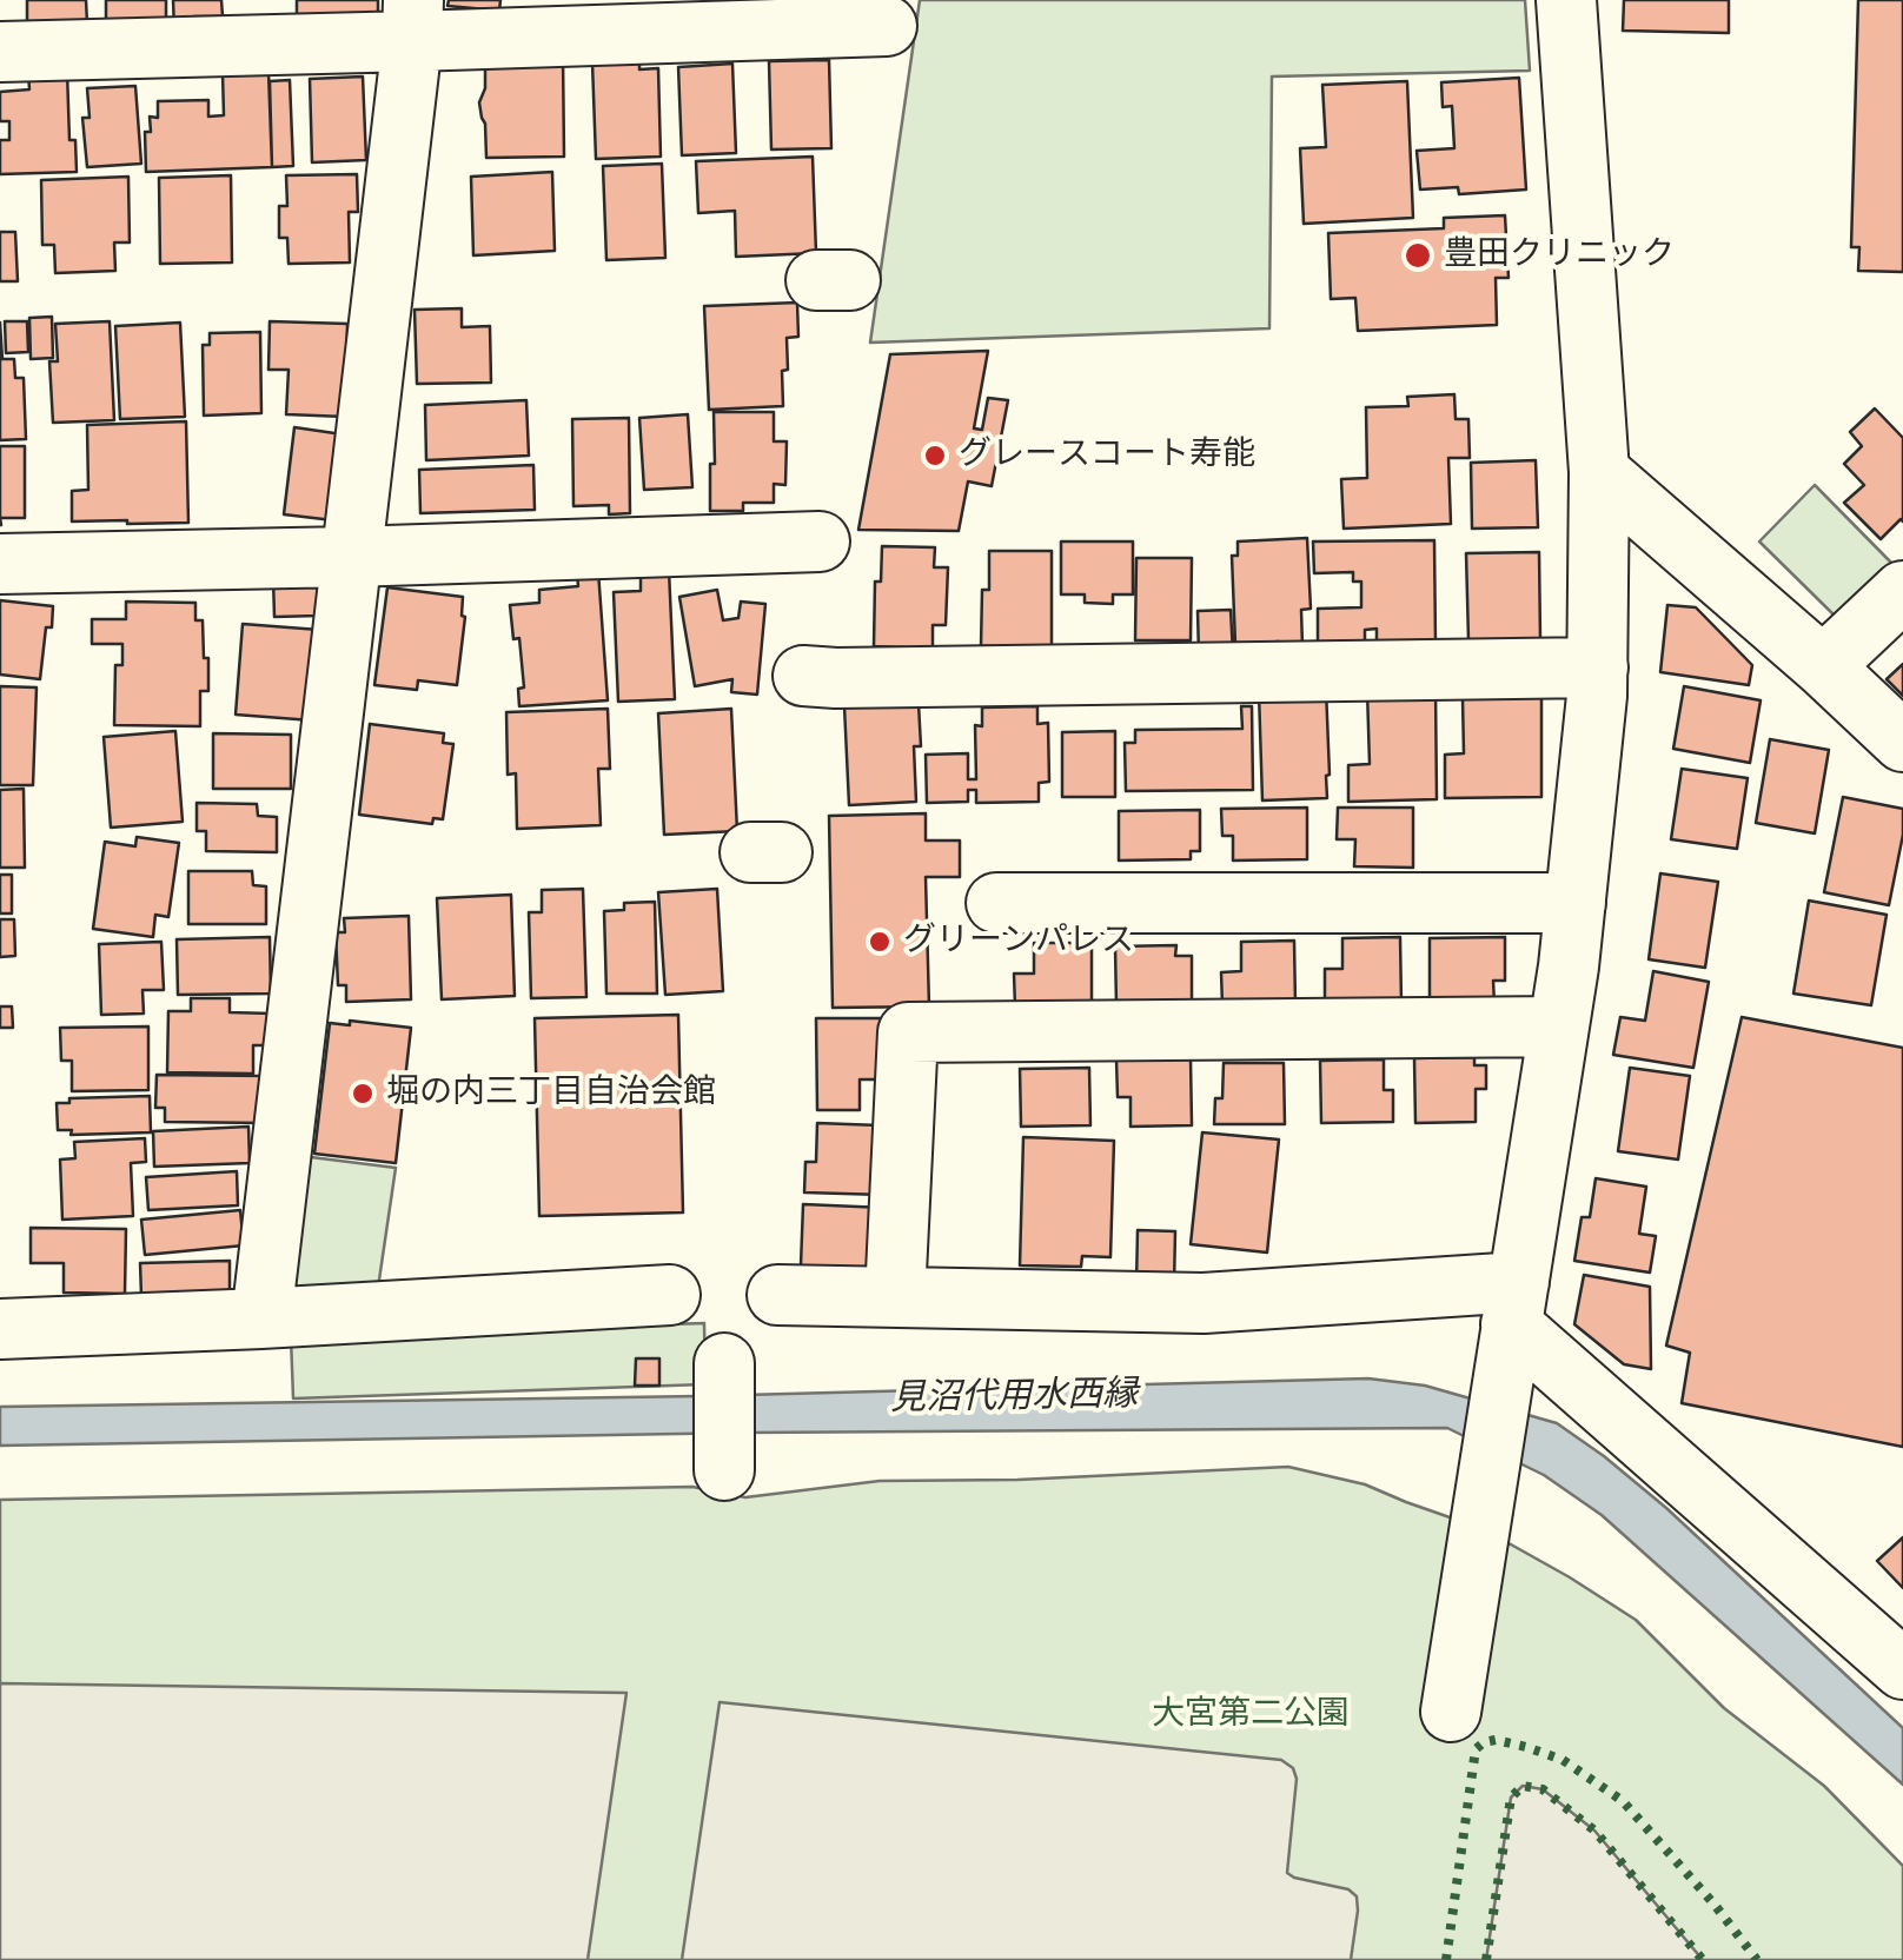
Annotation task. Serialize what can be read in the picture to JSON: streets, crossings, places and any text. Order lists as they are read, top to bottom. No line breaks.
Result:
{"water":["見沼代用水西縁"],"parks":["大宮第二公園"],"places":["豊田クリニック","グレースコート寿能","グリーンパレス","堀の内三丁目自治会館"]}
